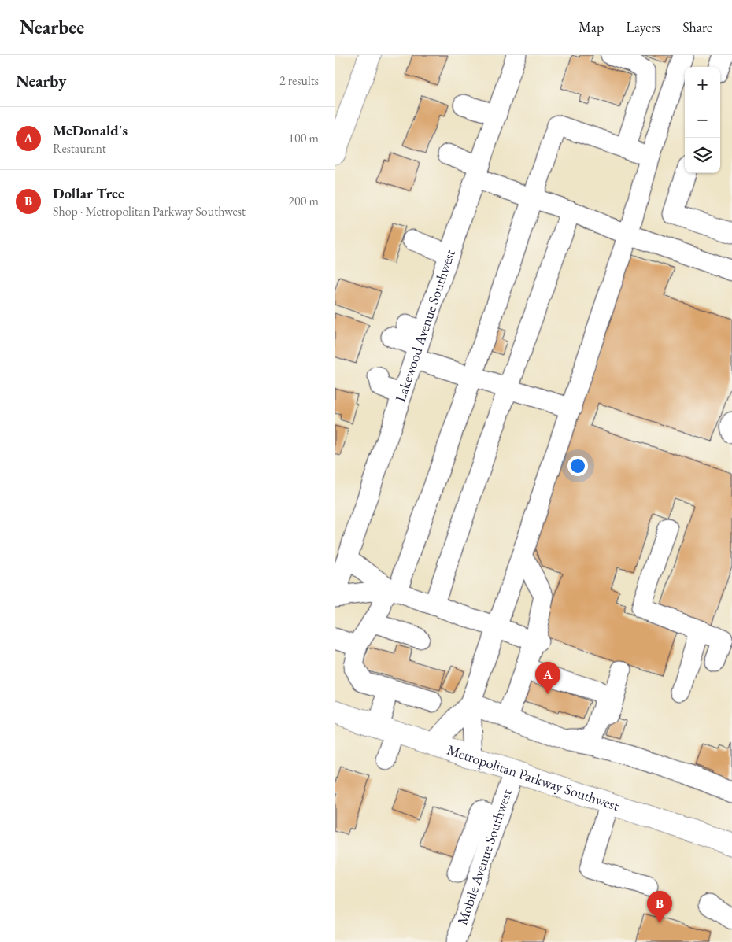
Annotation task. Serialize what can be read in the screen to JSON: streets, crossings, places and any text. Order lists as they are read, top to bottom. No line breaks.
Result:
{"streets":{"main road":["Metropolitan Parkway Southwest"],"street":["Lakewood Avenue Southwest","Mobile Avenue Southwest"]},"crossings":[["Metropolitan Parkway Southwest","Mobile Avenue Southwest"]],"page":{"header":"Nearbee","nav":["Map","Layers","Share"],"heading":["Nearby","2 results"],"map_buttons":["+","−"],"list":[{"mark":"A","name":"McDonald's","note":"Restaurant","value":"100 m"},{"mark":"B","name":"Dollar Tree","note":"Shop · Metropolitan Parkway Southwest","value":"200 m"}],"pins":["A","B"]}}
